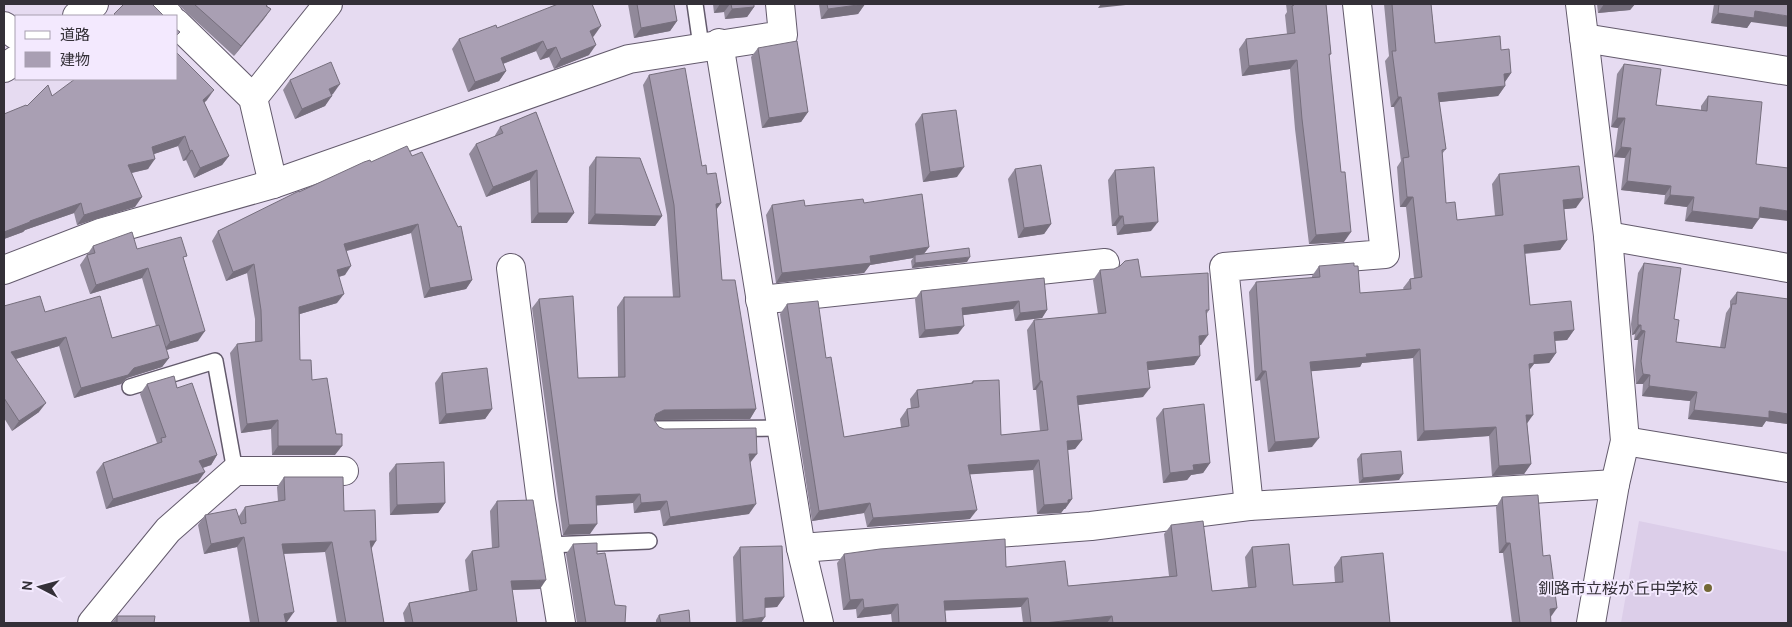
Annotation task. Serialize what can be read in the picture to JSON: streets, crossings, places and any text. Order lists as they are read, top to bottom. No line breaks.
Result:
{"places":["釧路市立桜が丘中学校"],"legend":["道路","建物"],"north":"left"}
